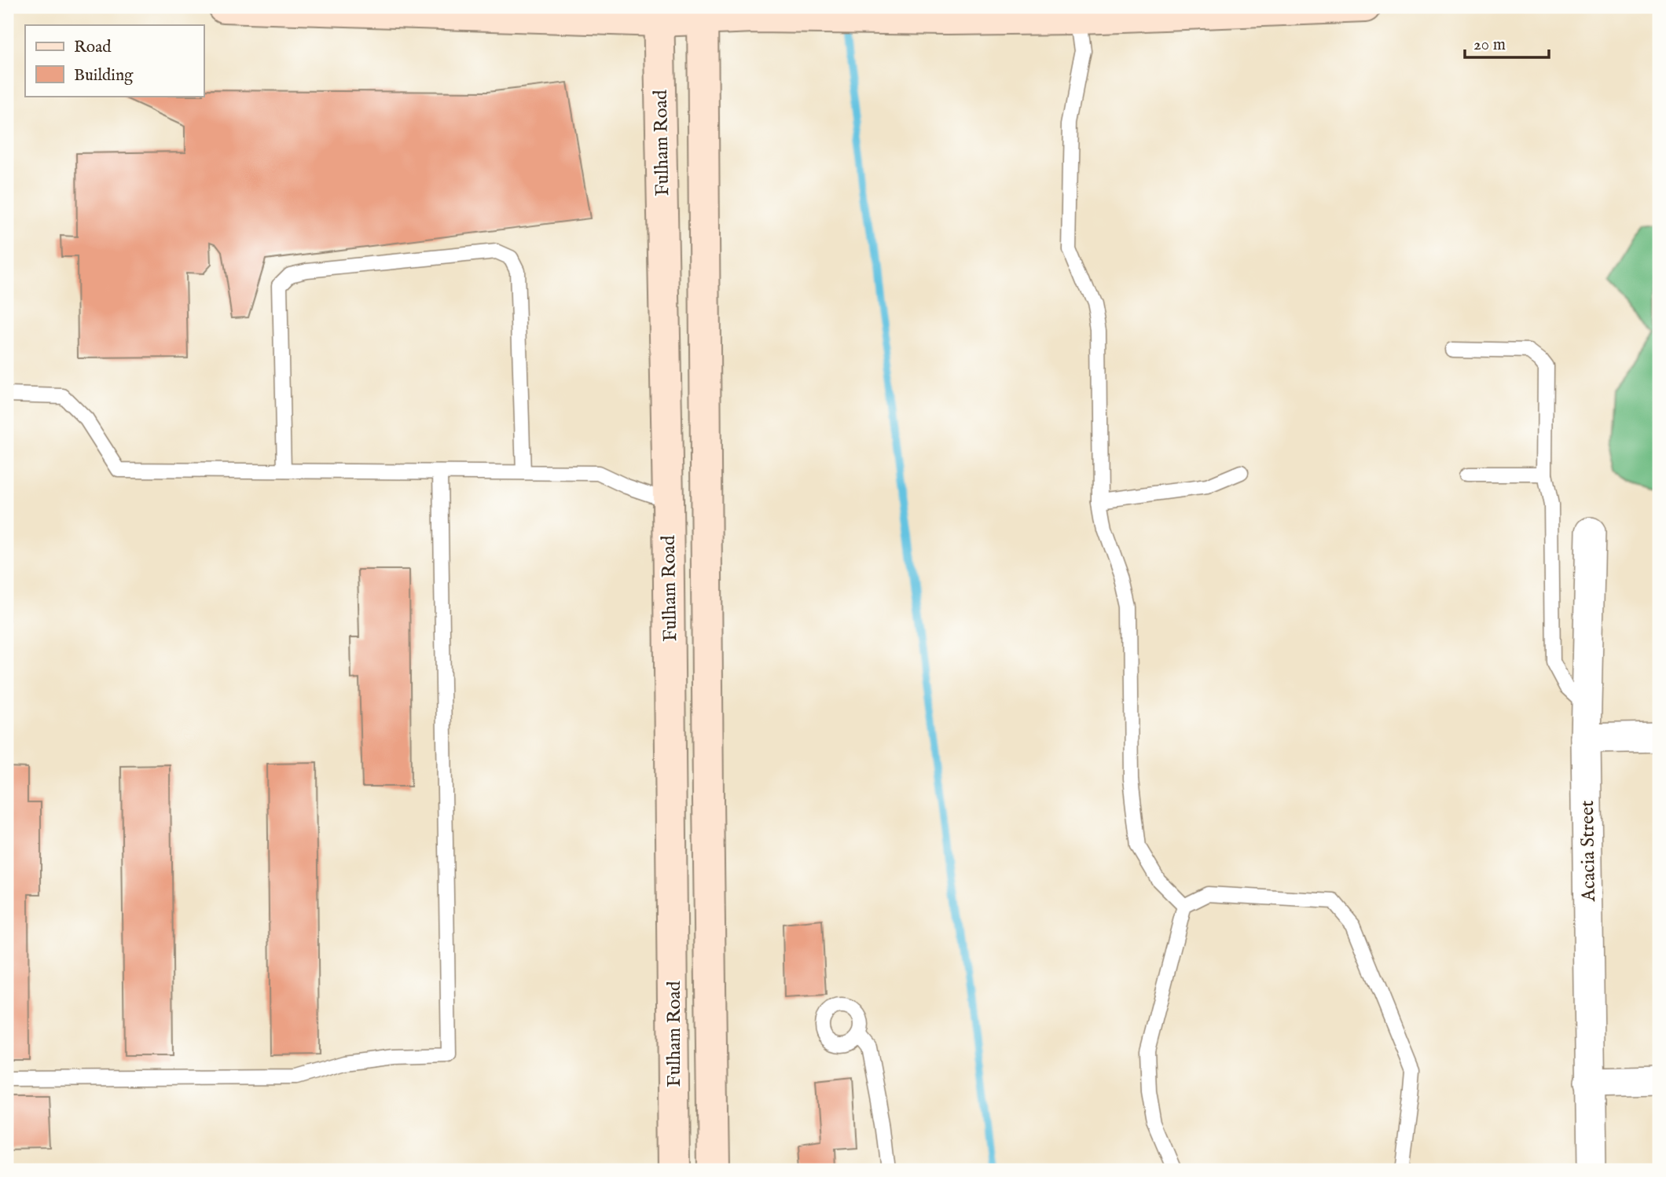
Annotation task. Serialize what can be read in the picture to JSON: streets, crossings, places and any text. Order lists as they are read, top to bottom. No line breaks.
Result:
{"streets":{"street":["Fulham Road","Acacia Street"]},"legend":["Road","Building"],"scale_bar":"20 m"}
